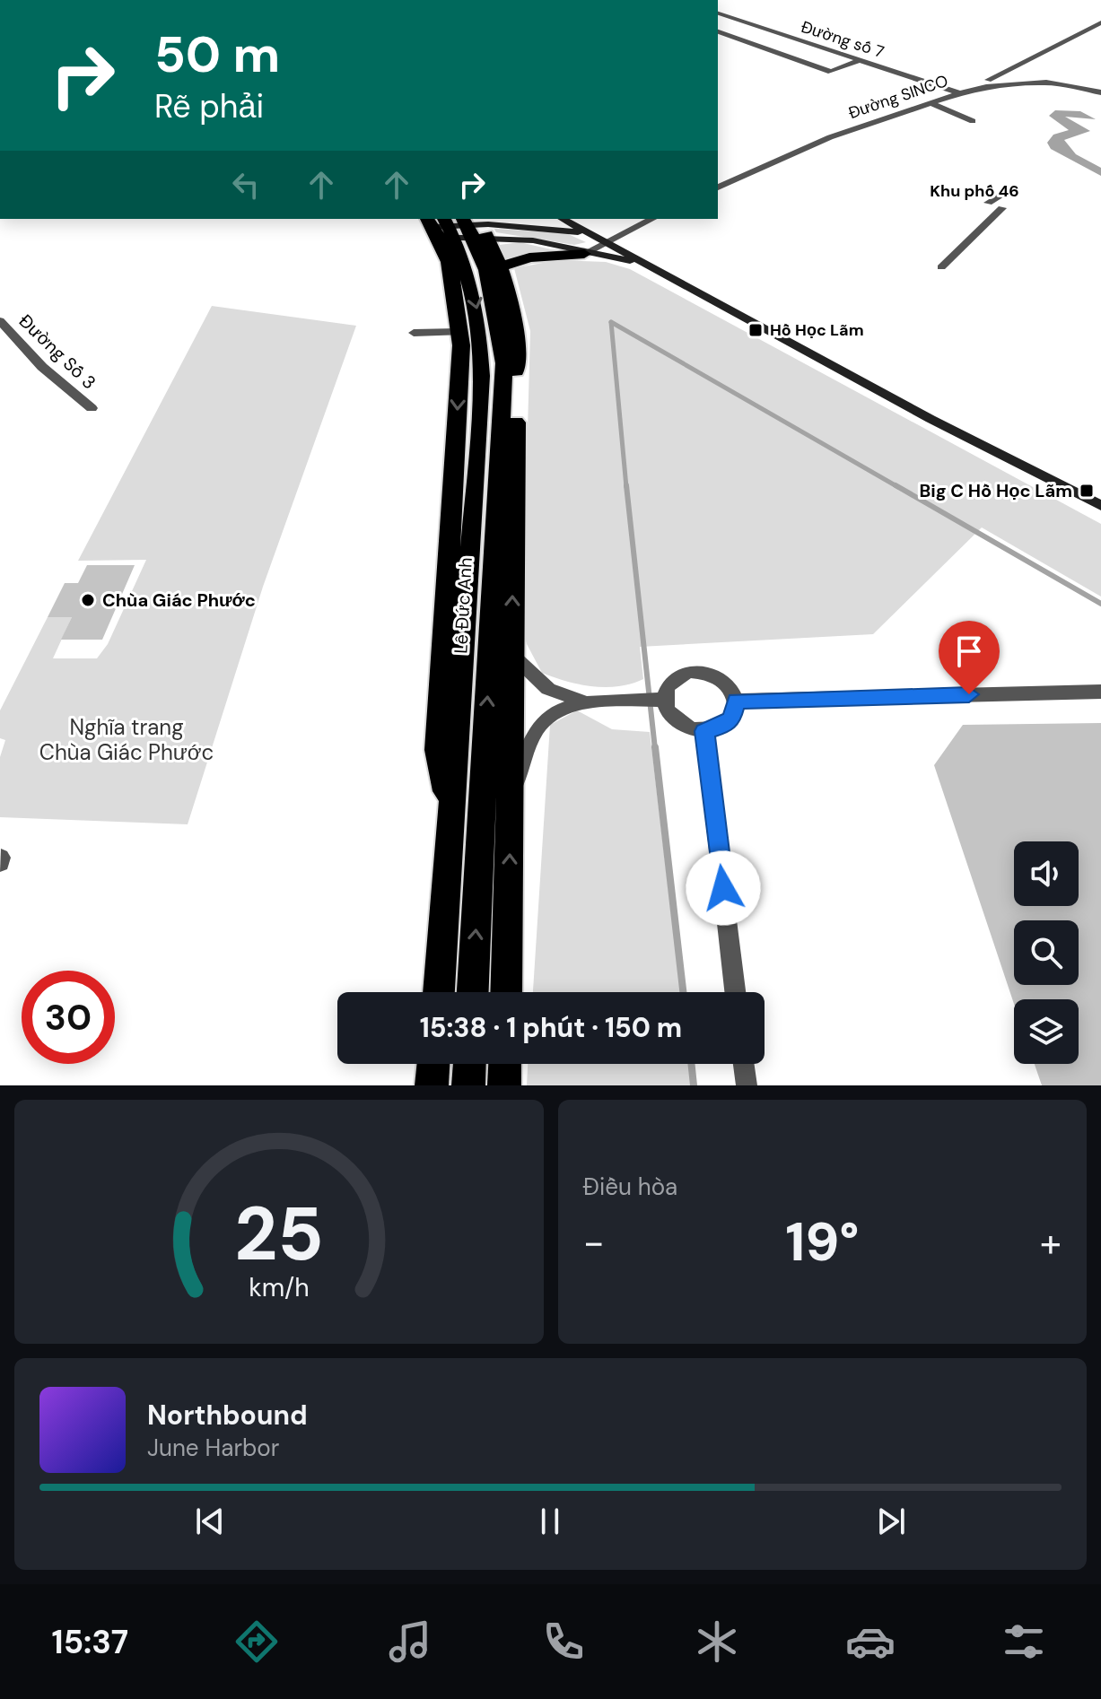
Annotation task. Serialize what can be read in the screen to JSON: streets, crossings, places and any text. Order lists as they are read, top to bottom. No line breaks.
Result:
{"streets":{"highway":["Lê Đức Anh"],"street":["Đường số 7","Đường SINCO","Đường Số 3"]},"crossings":[["Đường số 7","Đường SINCO"]],"districts":["Khu phố 46"],"parks":["Nghĩa trang Chùa Giác Phước"],"places":{"transit":["Hồ Học Lãm","Big C Hồ Học Lãm"],"other":["Chùa Giác Phước"]},"page":{"turn":["50 m","Rẽ phải"],"limit":"30","trip":"15:38 · 1 phút · 150 m","tile":"Điều hòa","heat":["−","19°","+"],"song":["Northbound","June Harbor"],"tabs":"15:37","gauge":["25","km/h"]}}
